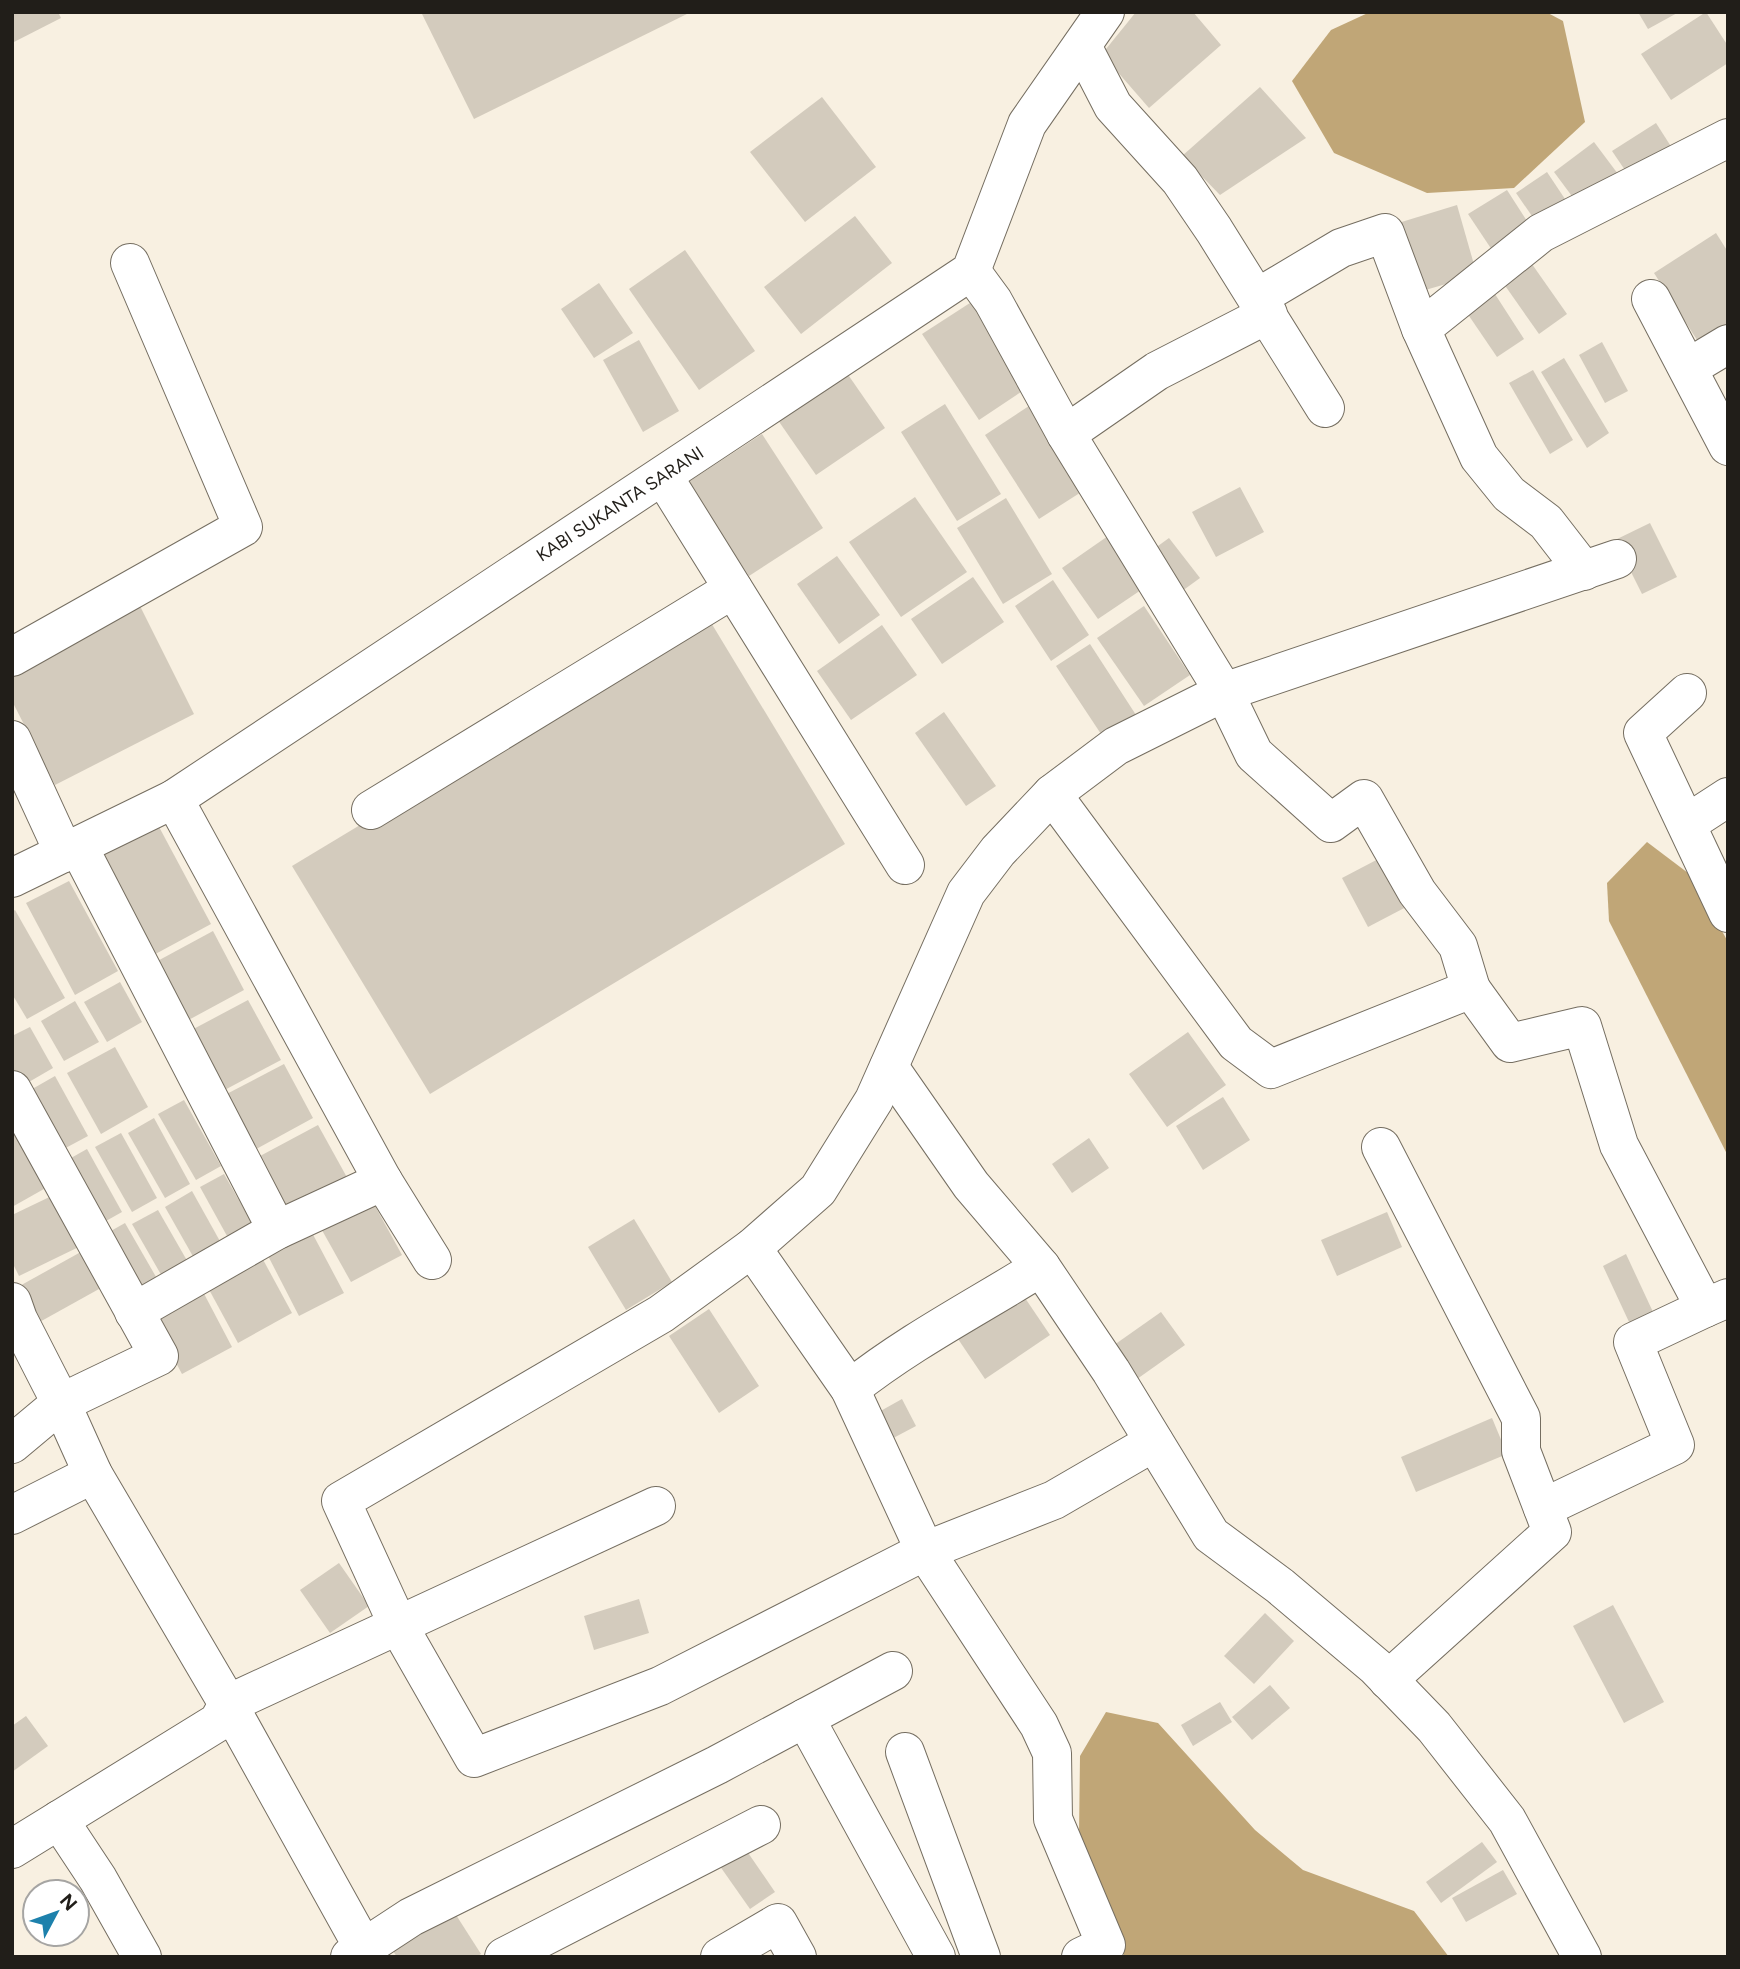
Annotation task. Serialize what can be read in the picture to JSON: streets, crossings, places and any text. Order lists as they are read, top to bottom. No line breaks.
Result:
{"streets":{"street":["KABI SUKANTA SARANI"]},"north":"top right"}
